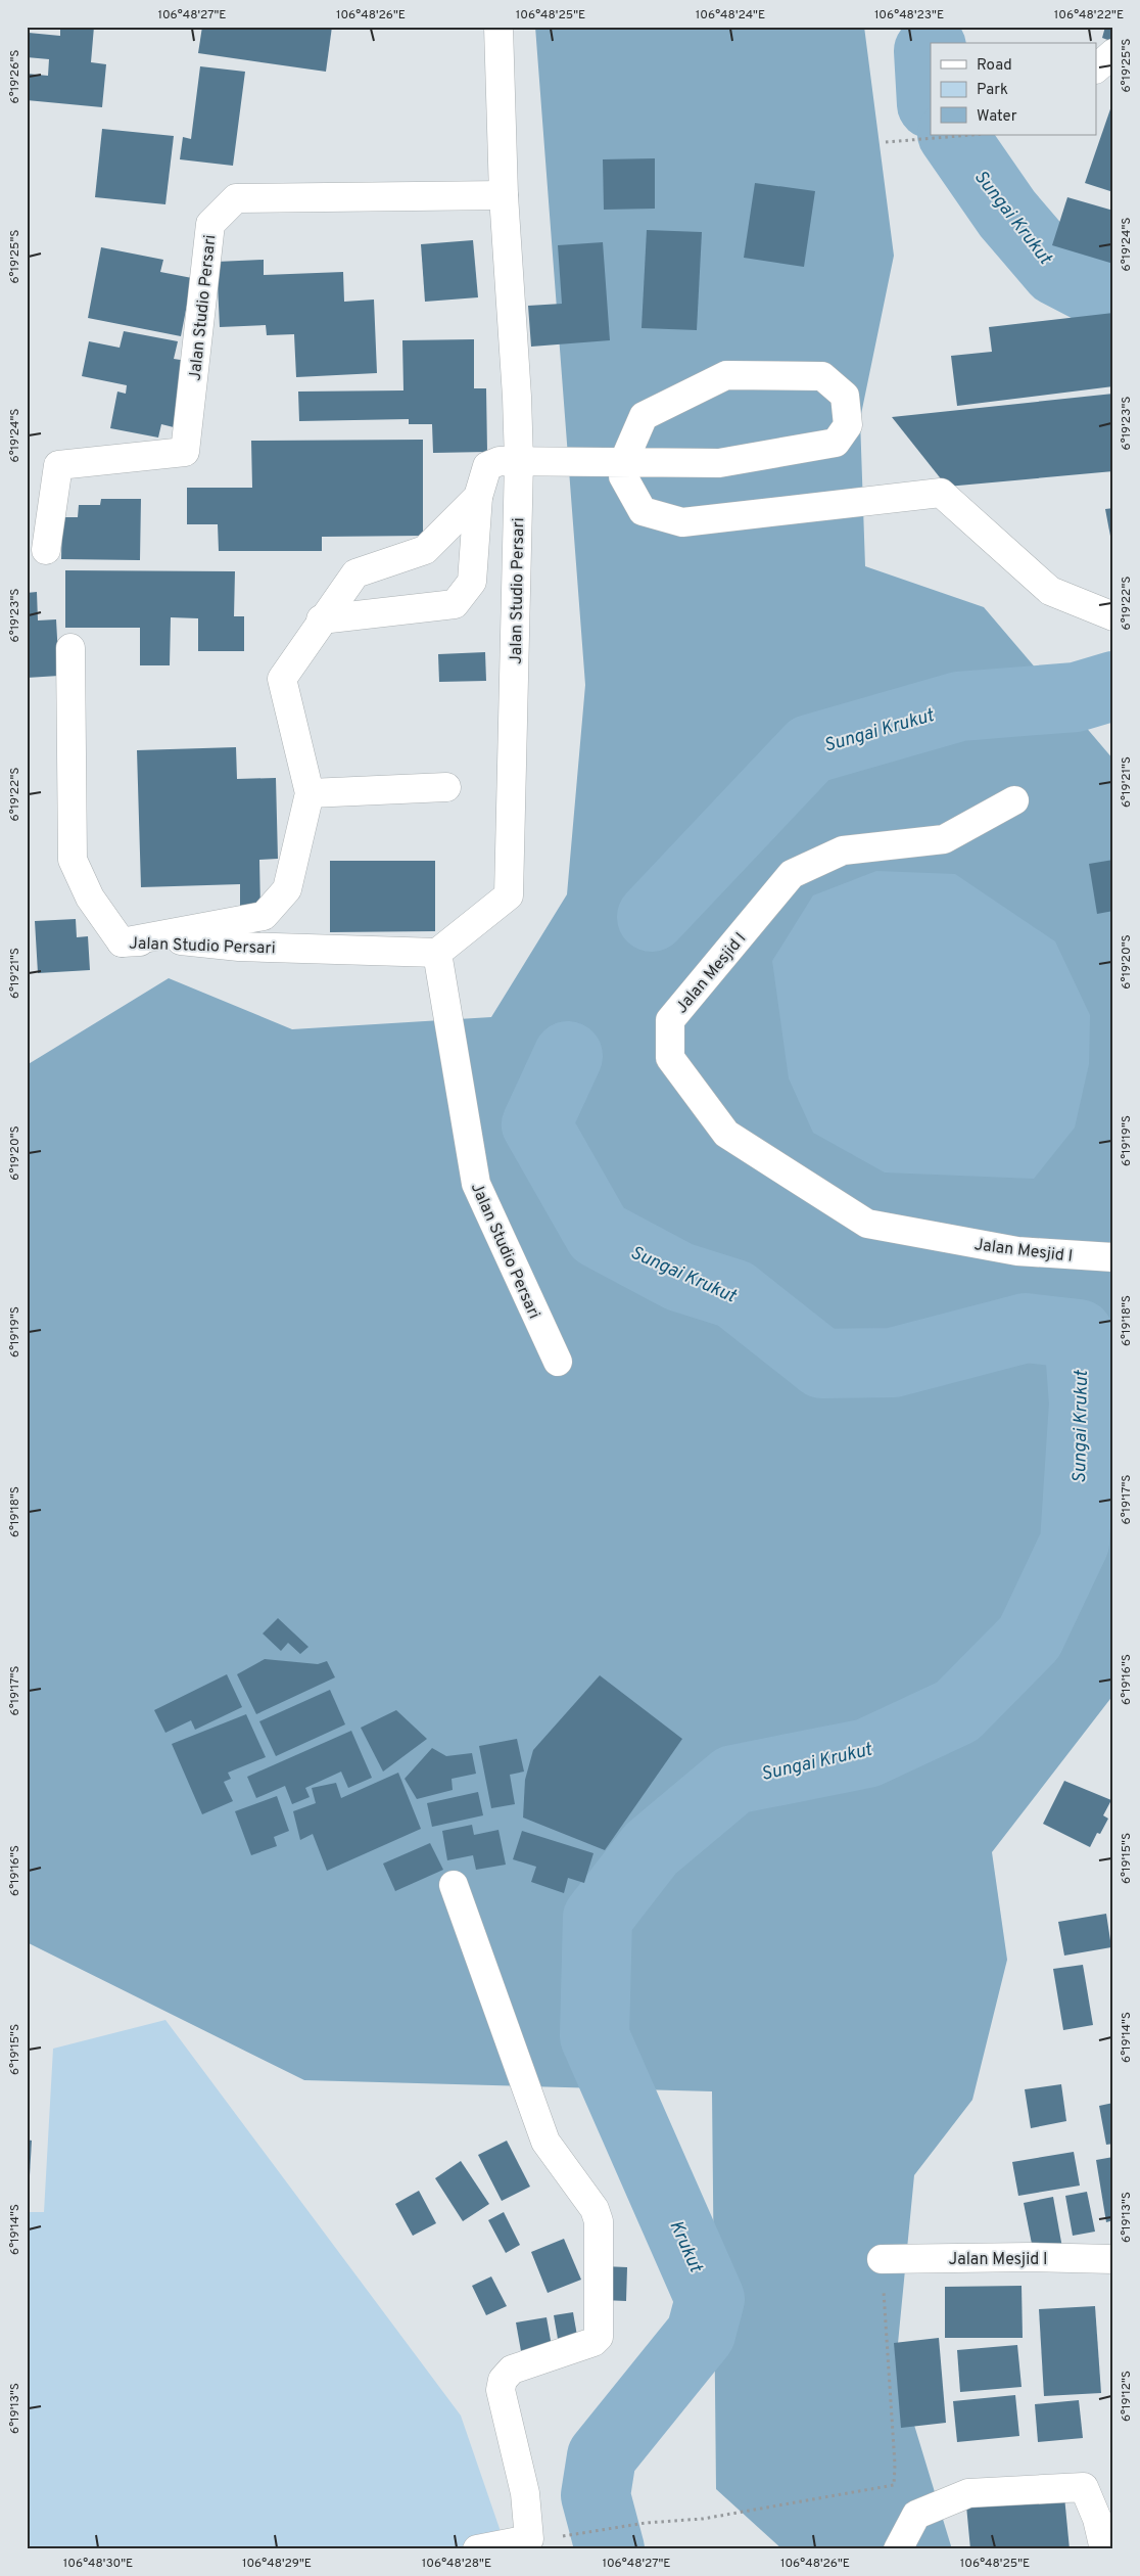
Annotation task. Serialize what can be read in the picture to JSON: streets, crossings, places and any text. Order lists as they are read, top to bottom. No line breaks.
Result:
{"streets":{"street":["Jalan Studio Persari","Jalan Mesjid I"]},"water":["Sungai Krukut","Krukut"],"legend":["Road","Park","Water"],"coordinates":["106°48'27\"E","106°48'26\"E","106°48'25\"E","106°48'24\"E","106°48'23\"E","106°48'22\"E","6°19'25\"S","6°19'26\"S","6°19'24\"S","6°19'23\"S","6°19'22\"S","6°19'21\"S","6°19'20\"S","6°19'19\"S","6°19'18\"S","6°19'17\"S","6°19'16\"S","6°19'15\"S","6°19'14\"S","6°19'13\"S","6°19'12\"S","106°48'30\"E","106°48'29\"E","106°48'28\"E"]}
